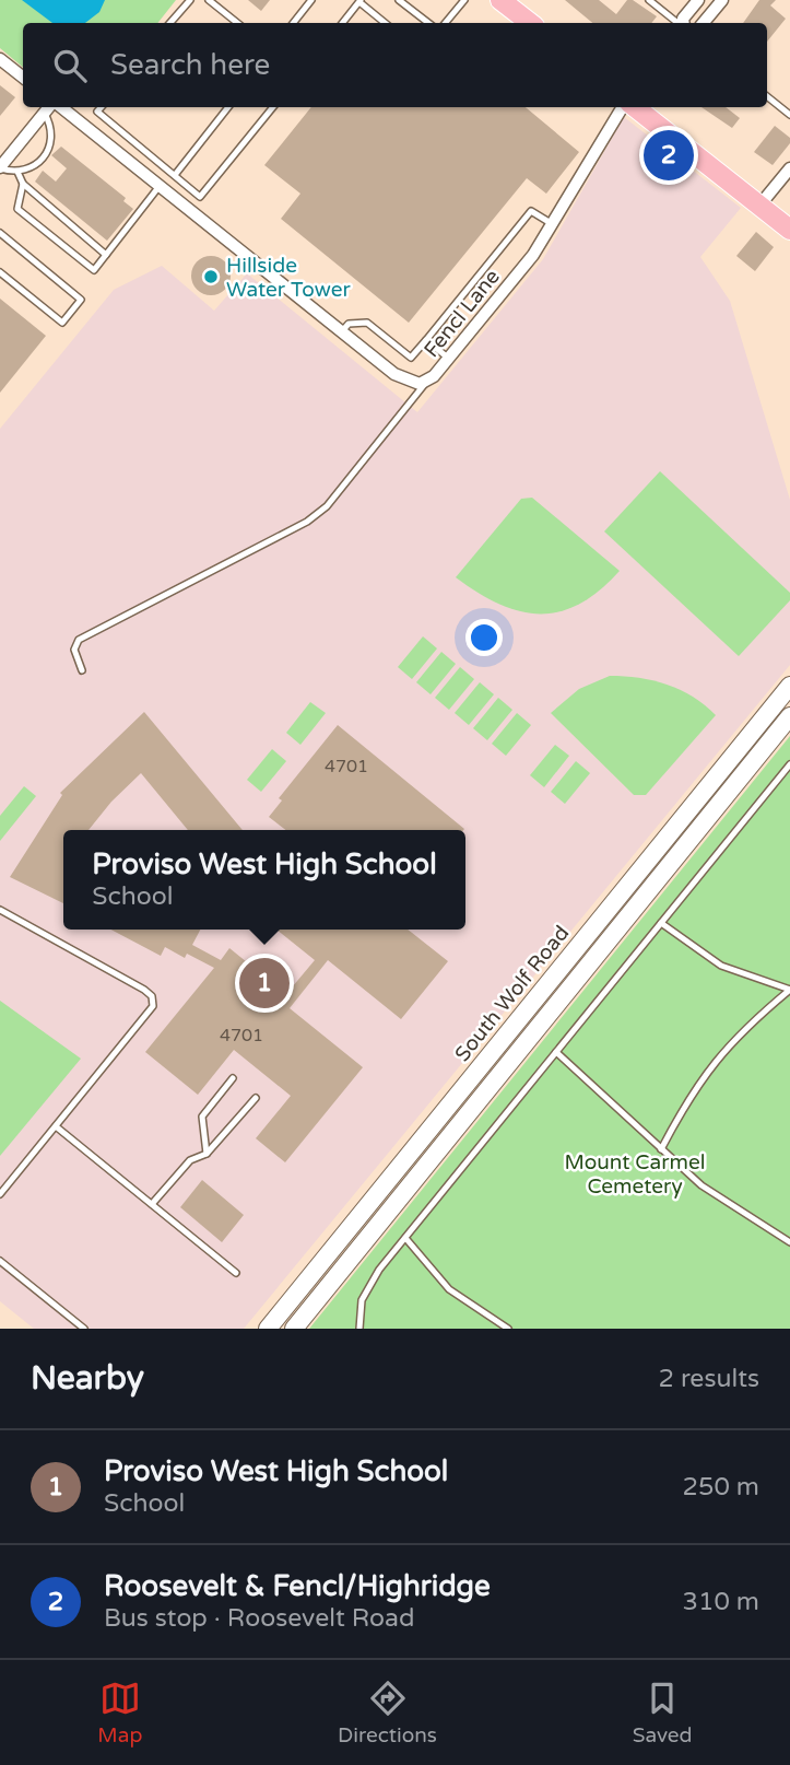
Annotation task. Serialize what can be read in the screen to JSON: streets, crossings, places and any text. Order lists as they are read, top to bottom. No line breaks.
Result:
{"streets":{"main road":["South Wolf Road"],"street":["Fencl Lane"]},"parks":["Mount Carmel Cemetery"],"places":["Hillside Water Tower"],"house_numbers":["4701","4701"],"page":{"search":"Search here","pins":["2","1"],"popup":["Proviso West High School","School"],"heading":["Nearby","2 results"],"list":[{"mark":"1","name":"Proviso West High School","note":"School","value":"250 m"},{"mark":"2","name":"Roosevelt & Fencl/Highridge","note":"Bus stop · Roosevelt Road","value":"310 m"}],"nav":["Map","Directions","Saved"]}}
